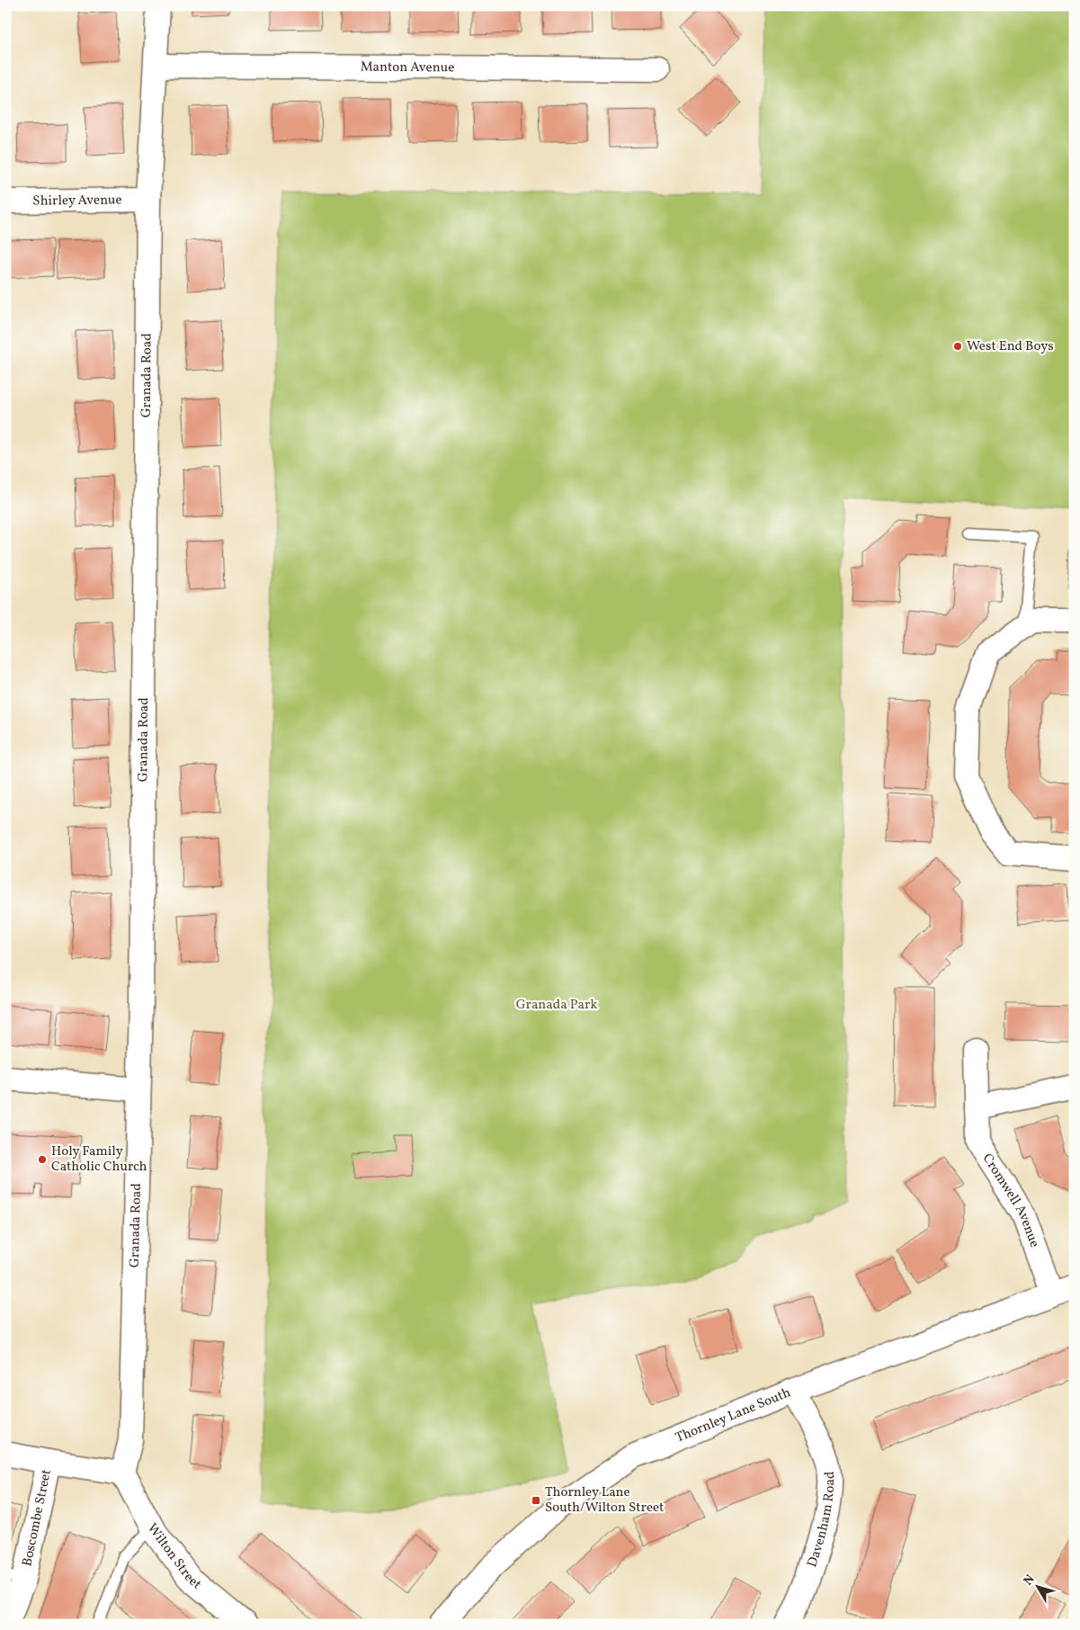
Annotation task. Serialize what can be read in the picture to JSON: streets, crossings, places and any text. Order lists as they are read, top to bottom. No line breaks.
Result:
{"streets":{"street":["Manton Avenue","Shirley Avenue","Granada Road","Cromwell Avenue","Thornley Lane South","Boscombe Street","Davenham Road","Wilton Street"]},"crossings":[["Manton Avenue","Granada Road"],["Shirley Avenue","Granada Road"],["Granada Road","Wilton Street"],["Cromwell Avenue","Thornley Lane South"],["Thornley Lane South","Davenham Road"]],"parks":["Granada Park"],"places":{"other":["West End Boys","Holy Family Catholic Church"],"transit":["Thornley Lane South/Wilton Street"]},"north":"top left"}
